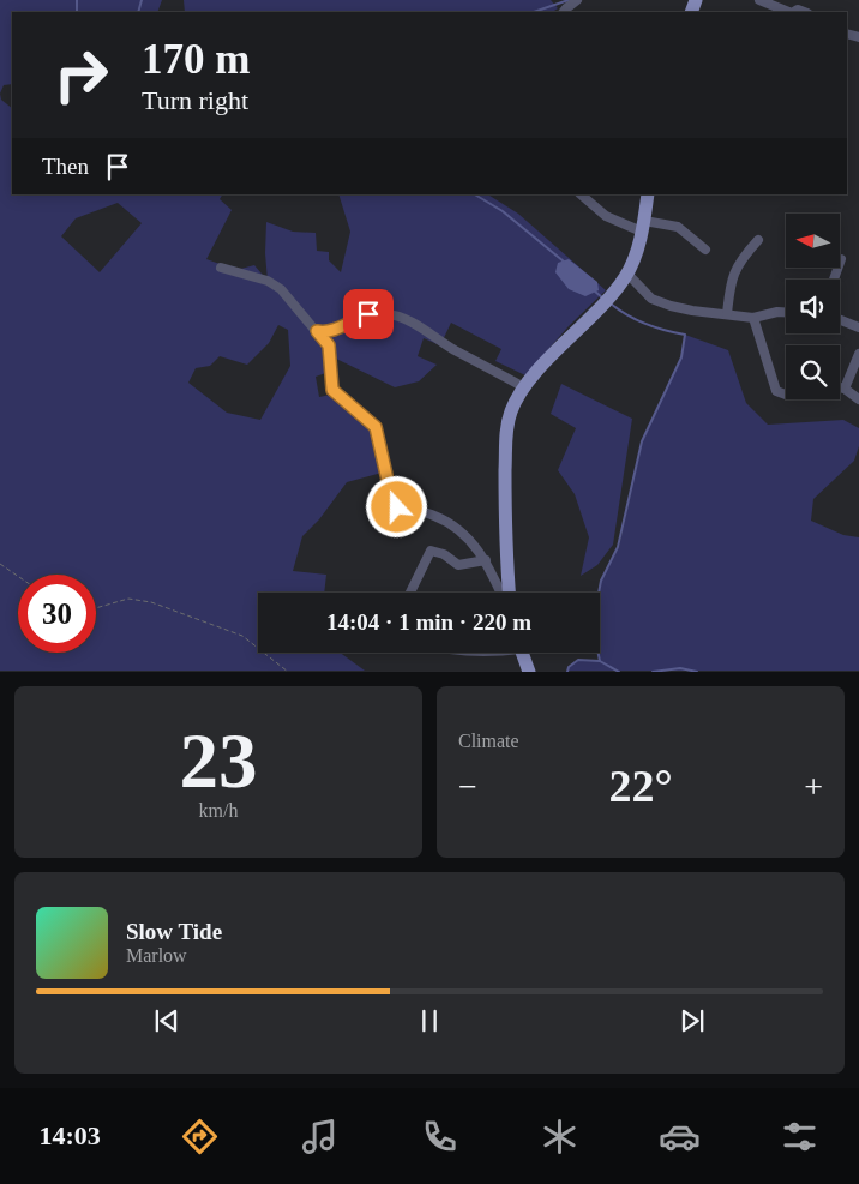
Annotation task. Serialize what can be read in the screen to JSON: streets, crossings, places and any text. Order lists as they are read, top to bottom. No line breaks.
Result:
{"north":"left","page":{"turn":["170 m","Turn right"],"then":"Then","limit":"30","trip":"14:04 · 1 min · 220 m","tile":[["23","km/h"],"Climate"],"heat":["−","22°","+"],"song":["Slow Tide","Marlow"],"tabs":"14:03"}}
